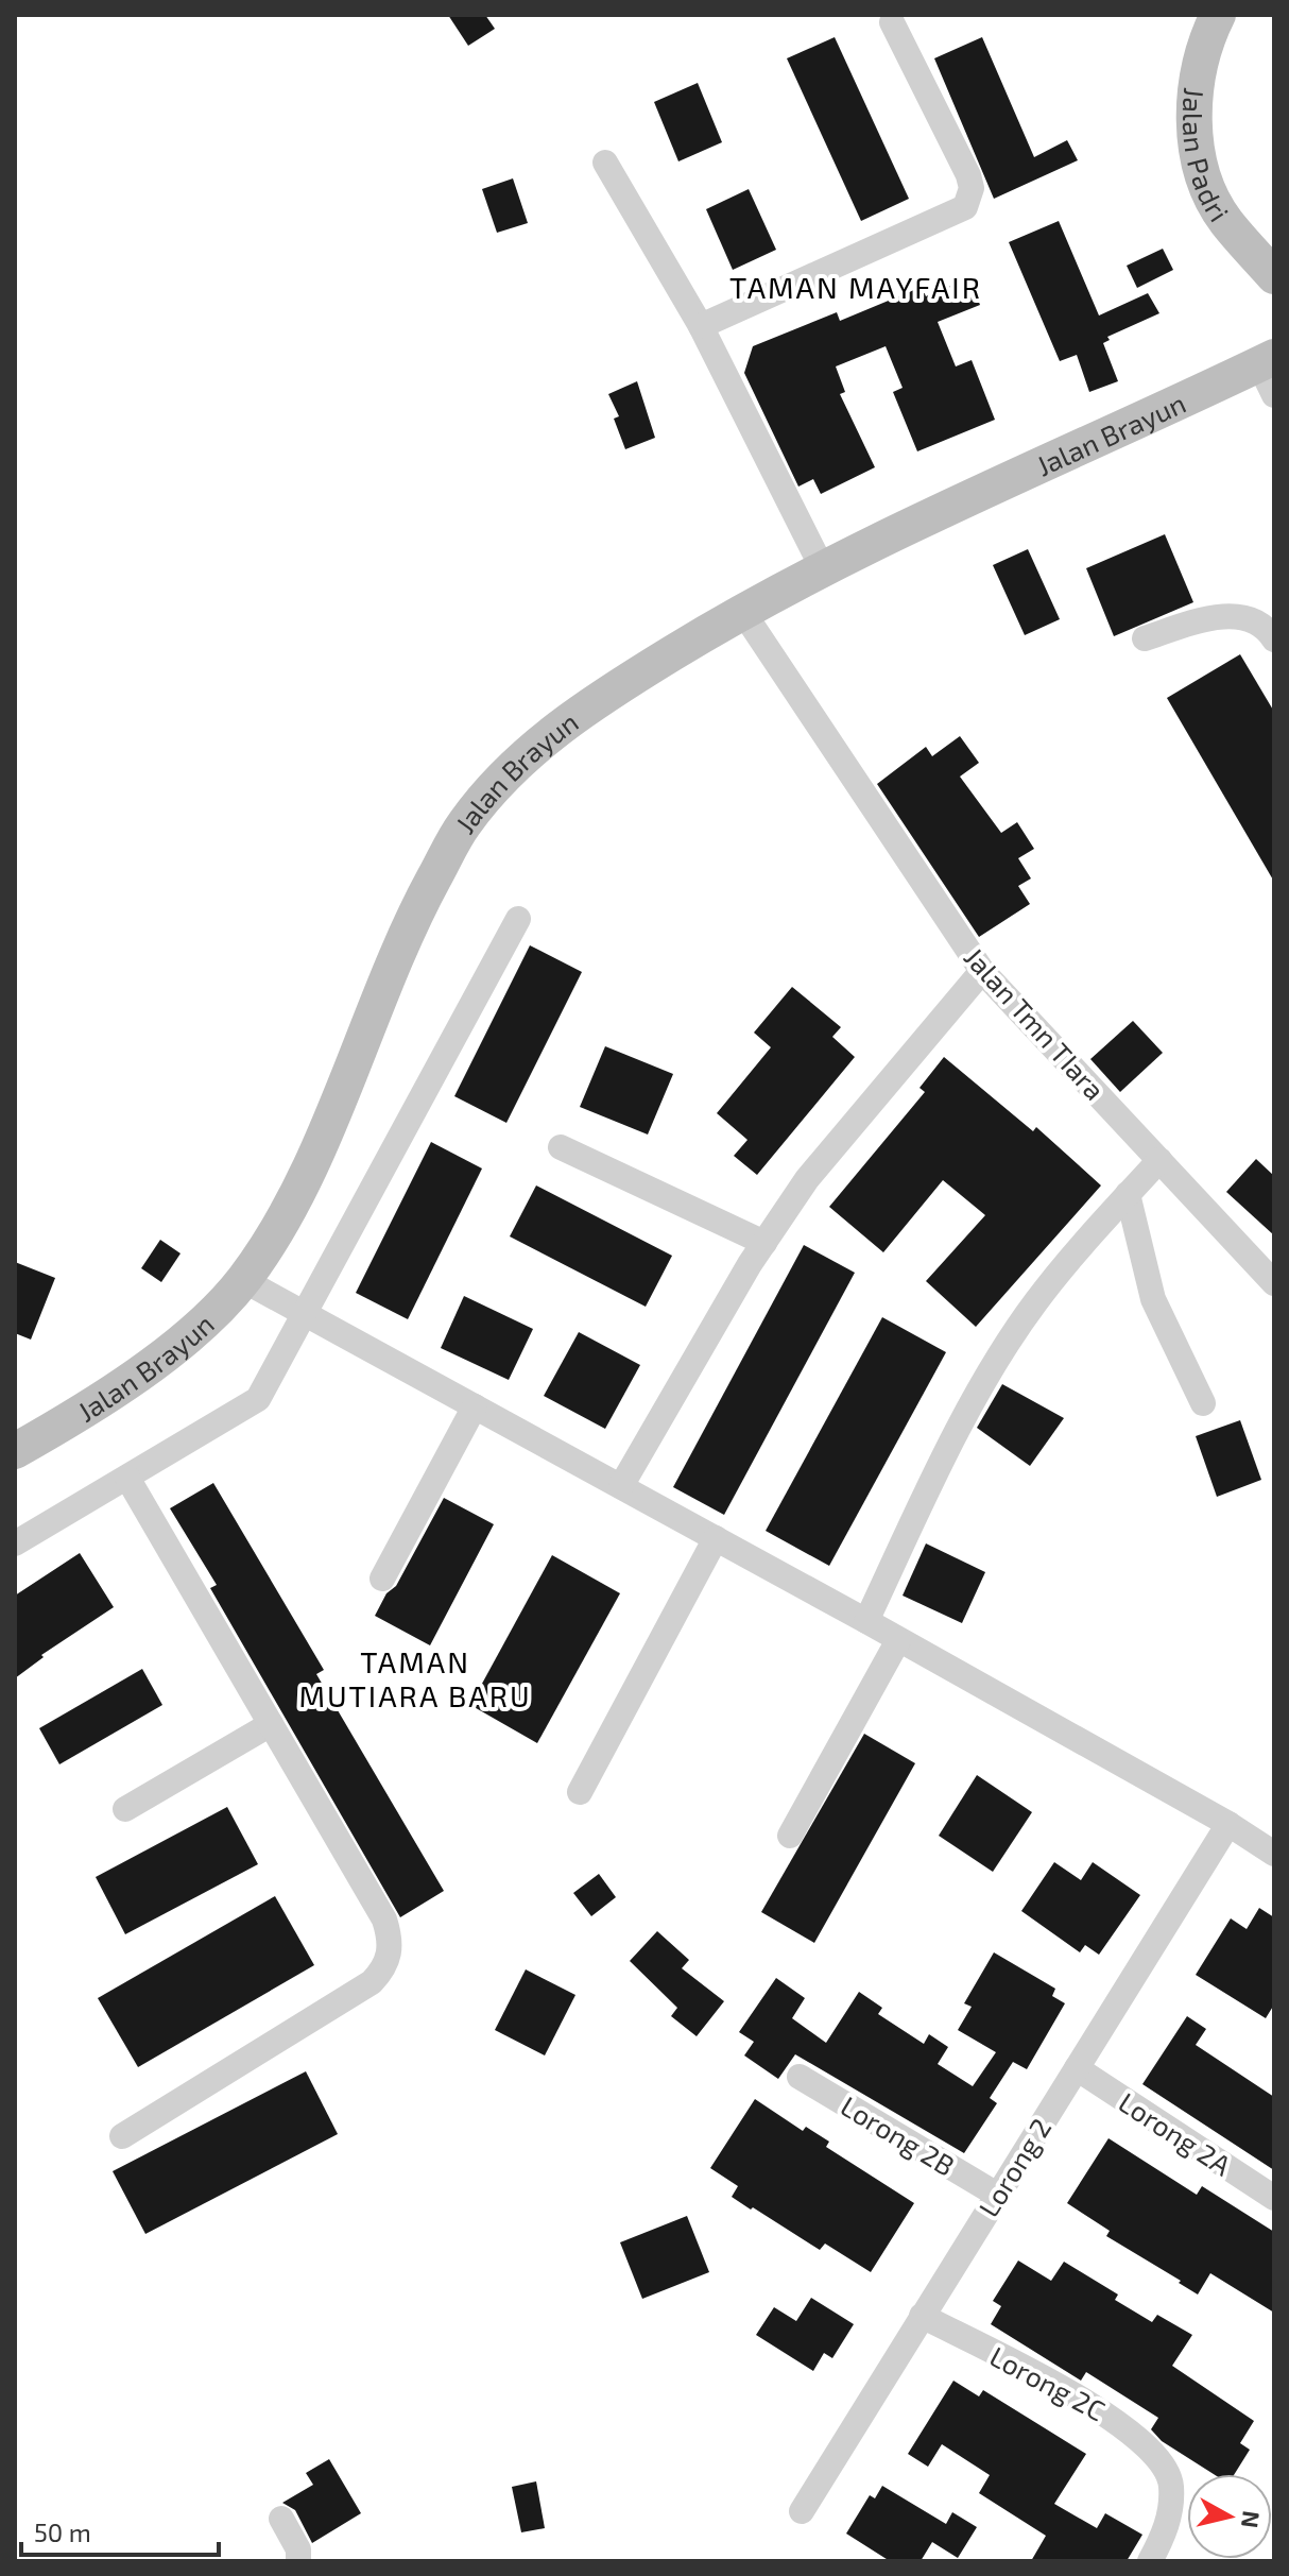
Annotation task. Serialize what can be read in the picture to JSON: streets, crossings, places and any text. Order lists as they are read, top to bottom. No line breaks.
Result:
{"streets":{"main road":["Jalan Padri","Jalan Brayun"],"street":["Jalan Tmn TIara","Lorong 2A","Lorong 2B","Lorong 2","Lorong 2C"]},"crossings":[["Jalan Brayun","Jalan Tmn TIara"],["Lorong 2A","Lorong 2"],["Lorong 2B","Lorong 2"],["Lorong 2","Lorong 2C"]],"districts":["TAMAN MAYFAIR","TAMAN MUTIARA BARU"],"scale_bar":"50 m","north":"right"}
